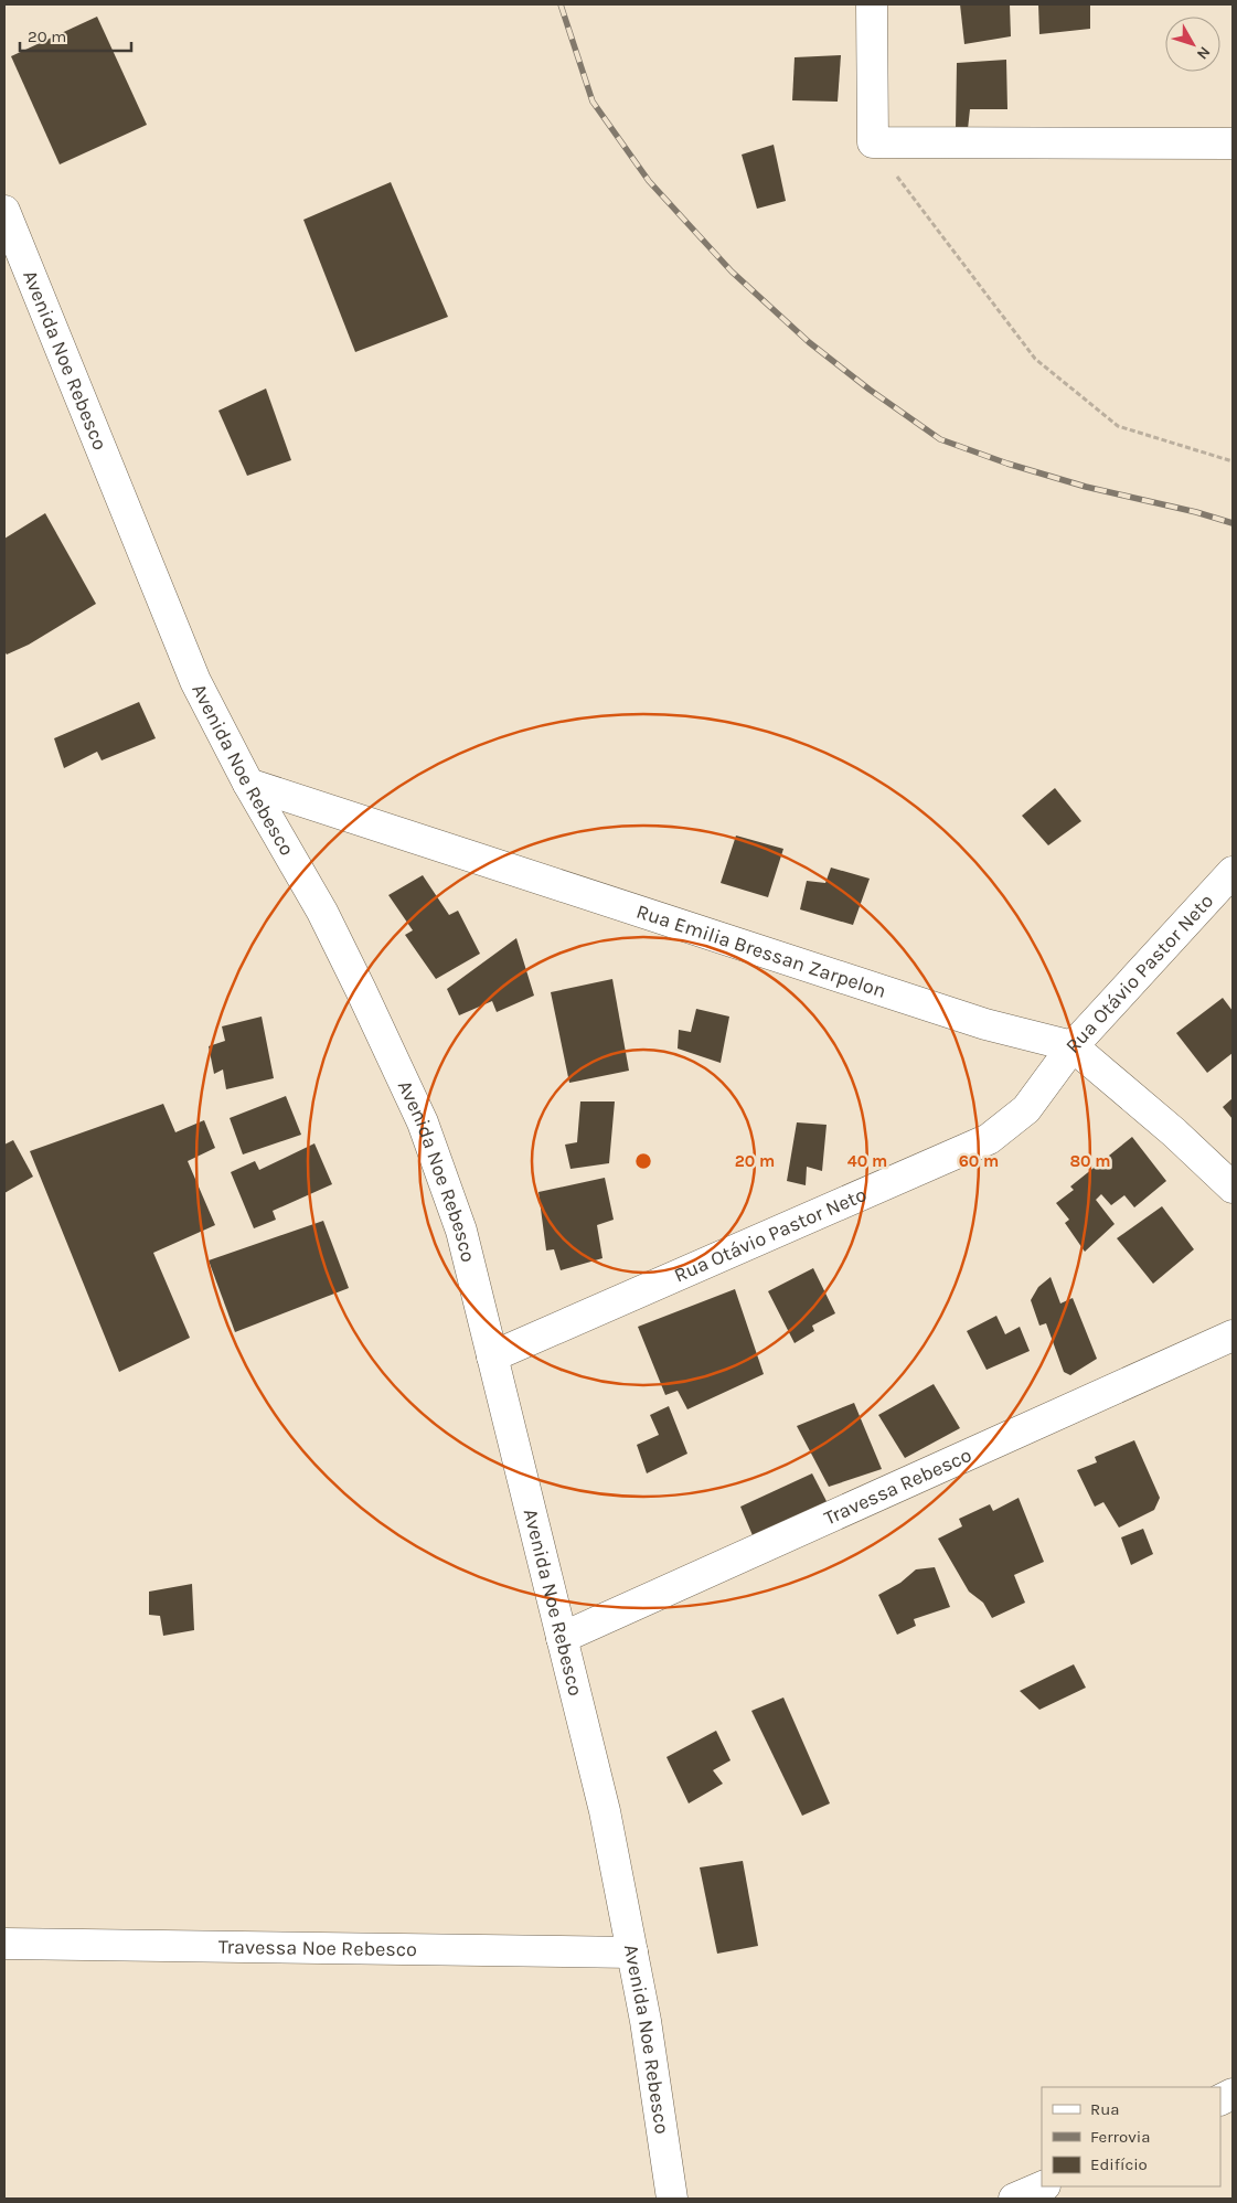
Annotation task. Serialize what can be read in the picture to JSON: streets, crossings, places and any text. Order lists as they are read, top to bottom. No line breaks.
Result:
{"streets":{"street":["Avenida Noe Rebesco","Rua Emilia Bressan Zarpelon","Rua Otávio Pastor Neto","Travessa Rebesco","Travessa Noe Rebesco"]},"crossings":[["Avenida Noe Rebesco","Rua Emilia Bressan Zarpelon"],["Avenida Noe Rebesco","Rua Otávio Pastor Neto"],["Avenida Noe Rebesco","Travessa Rebesco"],["Avenida Noe Rebesco","Travessa Noe Rebesco"],["Rua Emilia Bressan Zarpelon","Rua Otávio Pastor Neto"]],"legend":["Rua","Ferrovia","Edifício"],"scale_bar":"20 m","north":"bottom right","rings":["20 m","40 m","60 m","80 m"]}
